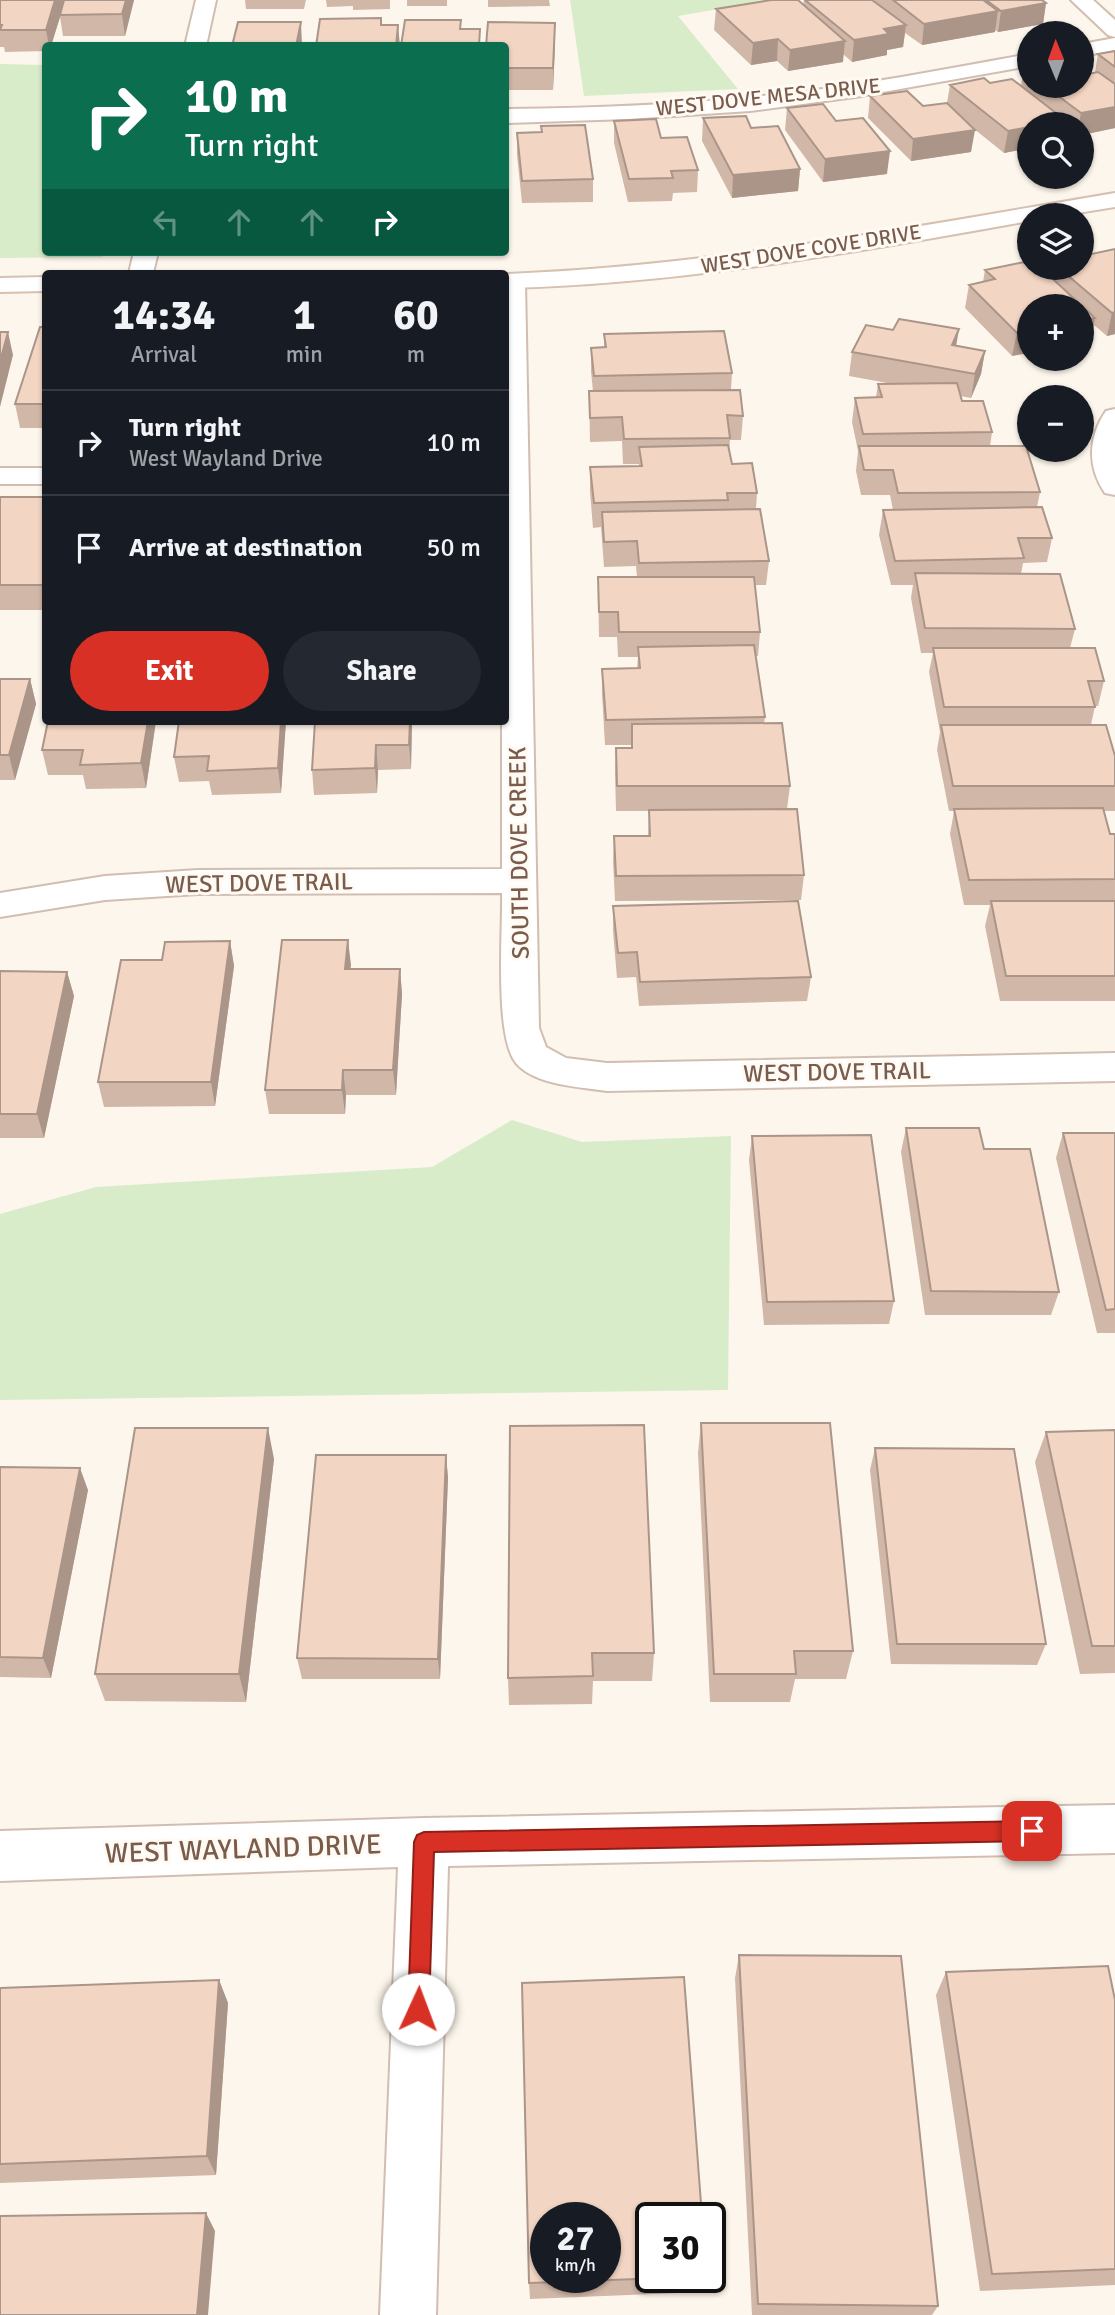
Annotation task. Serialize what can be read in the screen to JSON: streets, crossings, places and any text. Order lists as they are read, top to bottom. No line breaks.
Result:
{"streets":{"street":["WEST DOVE MESA DRIVE","WEST DOVE COVE DRIVE","SOUTH DOVE CREEK","WEST DOVE TRAIL","WEST WAYLAND DRIVE"]},"crossings":[["WEST DOVE COVE DRIVE","SOUTH DOVE CREEK"],["SOUTH DOVE CREEK","WEST DOVE TRAIL"]],"north":"top","page":{"map_buttons":["+","−"],"turn":["10 m","Turn right"],"eta":["14:34","Arrival","1","min","60","m"],"list":[{"name":"Turn right","note":"West Wayland Drive","value":"10 m"},{"name":"Arrive at destination","value":"50 m"}],"buttons":["Exit","Share"],"speed":"27 km/h","limit":"30"}}
